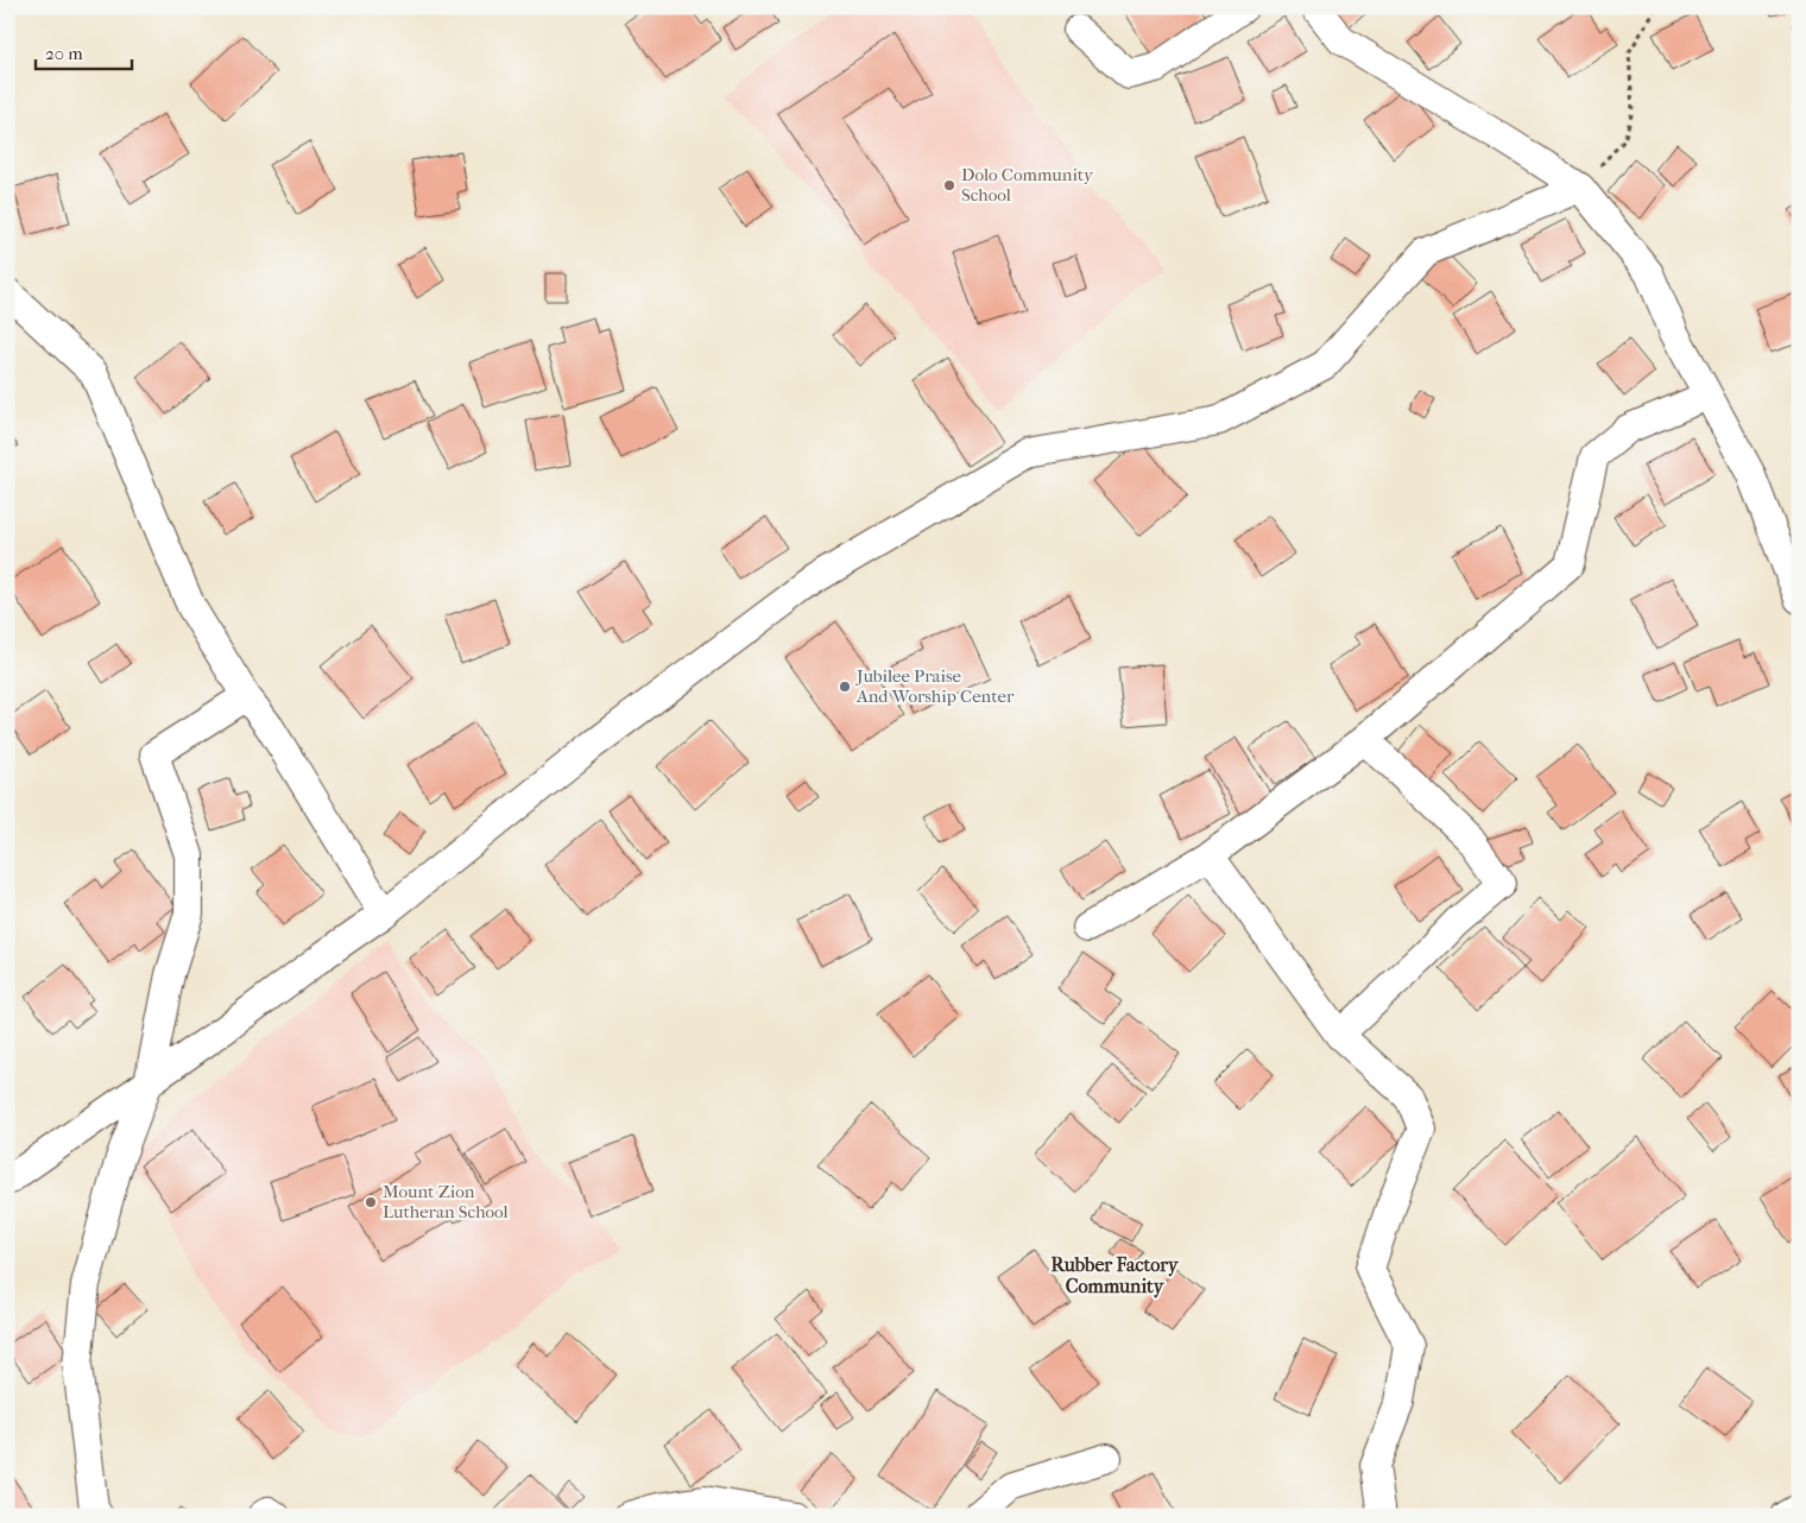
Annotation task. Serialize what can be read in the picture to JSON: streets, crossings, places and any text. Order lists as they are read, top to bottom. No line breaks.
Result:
{"districts":["Rubber Factory Community"],"places":["Dolo Community School","Jubilee Praise And Worship Center","Mount Zion Lutheran School"],"scale_bar":"20 m"}
